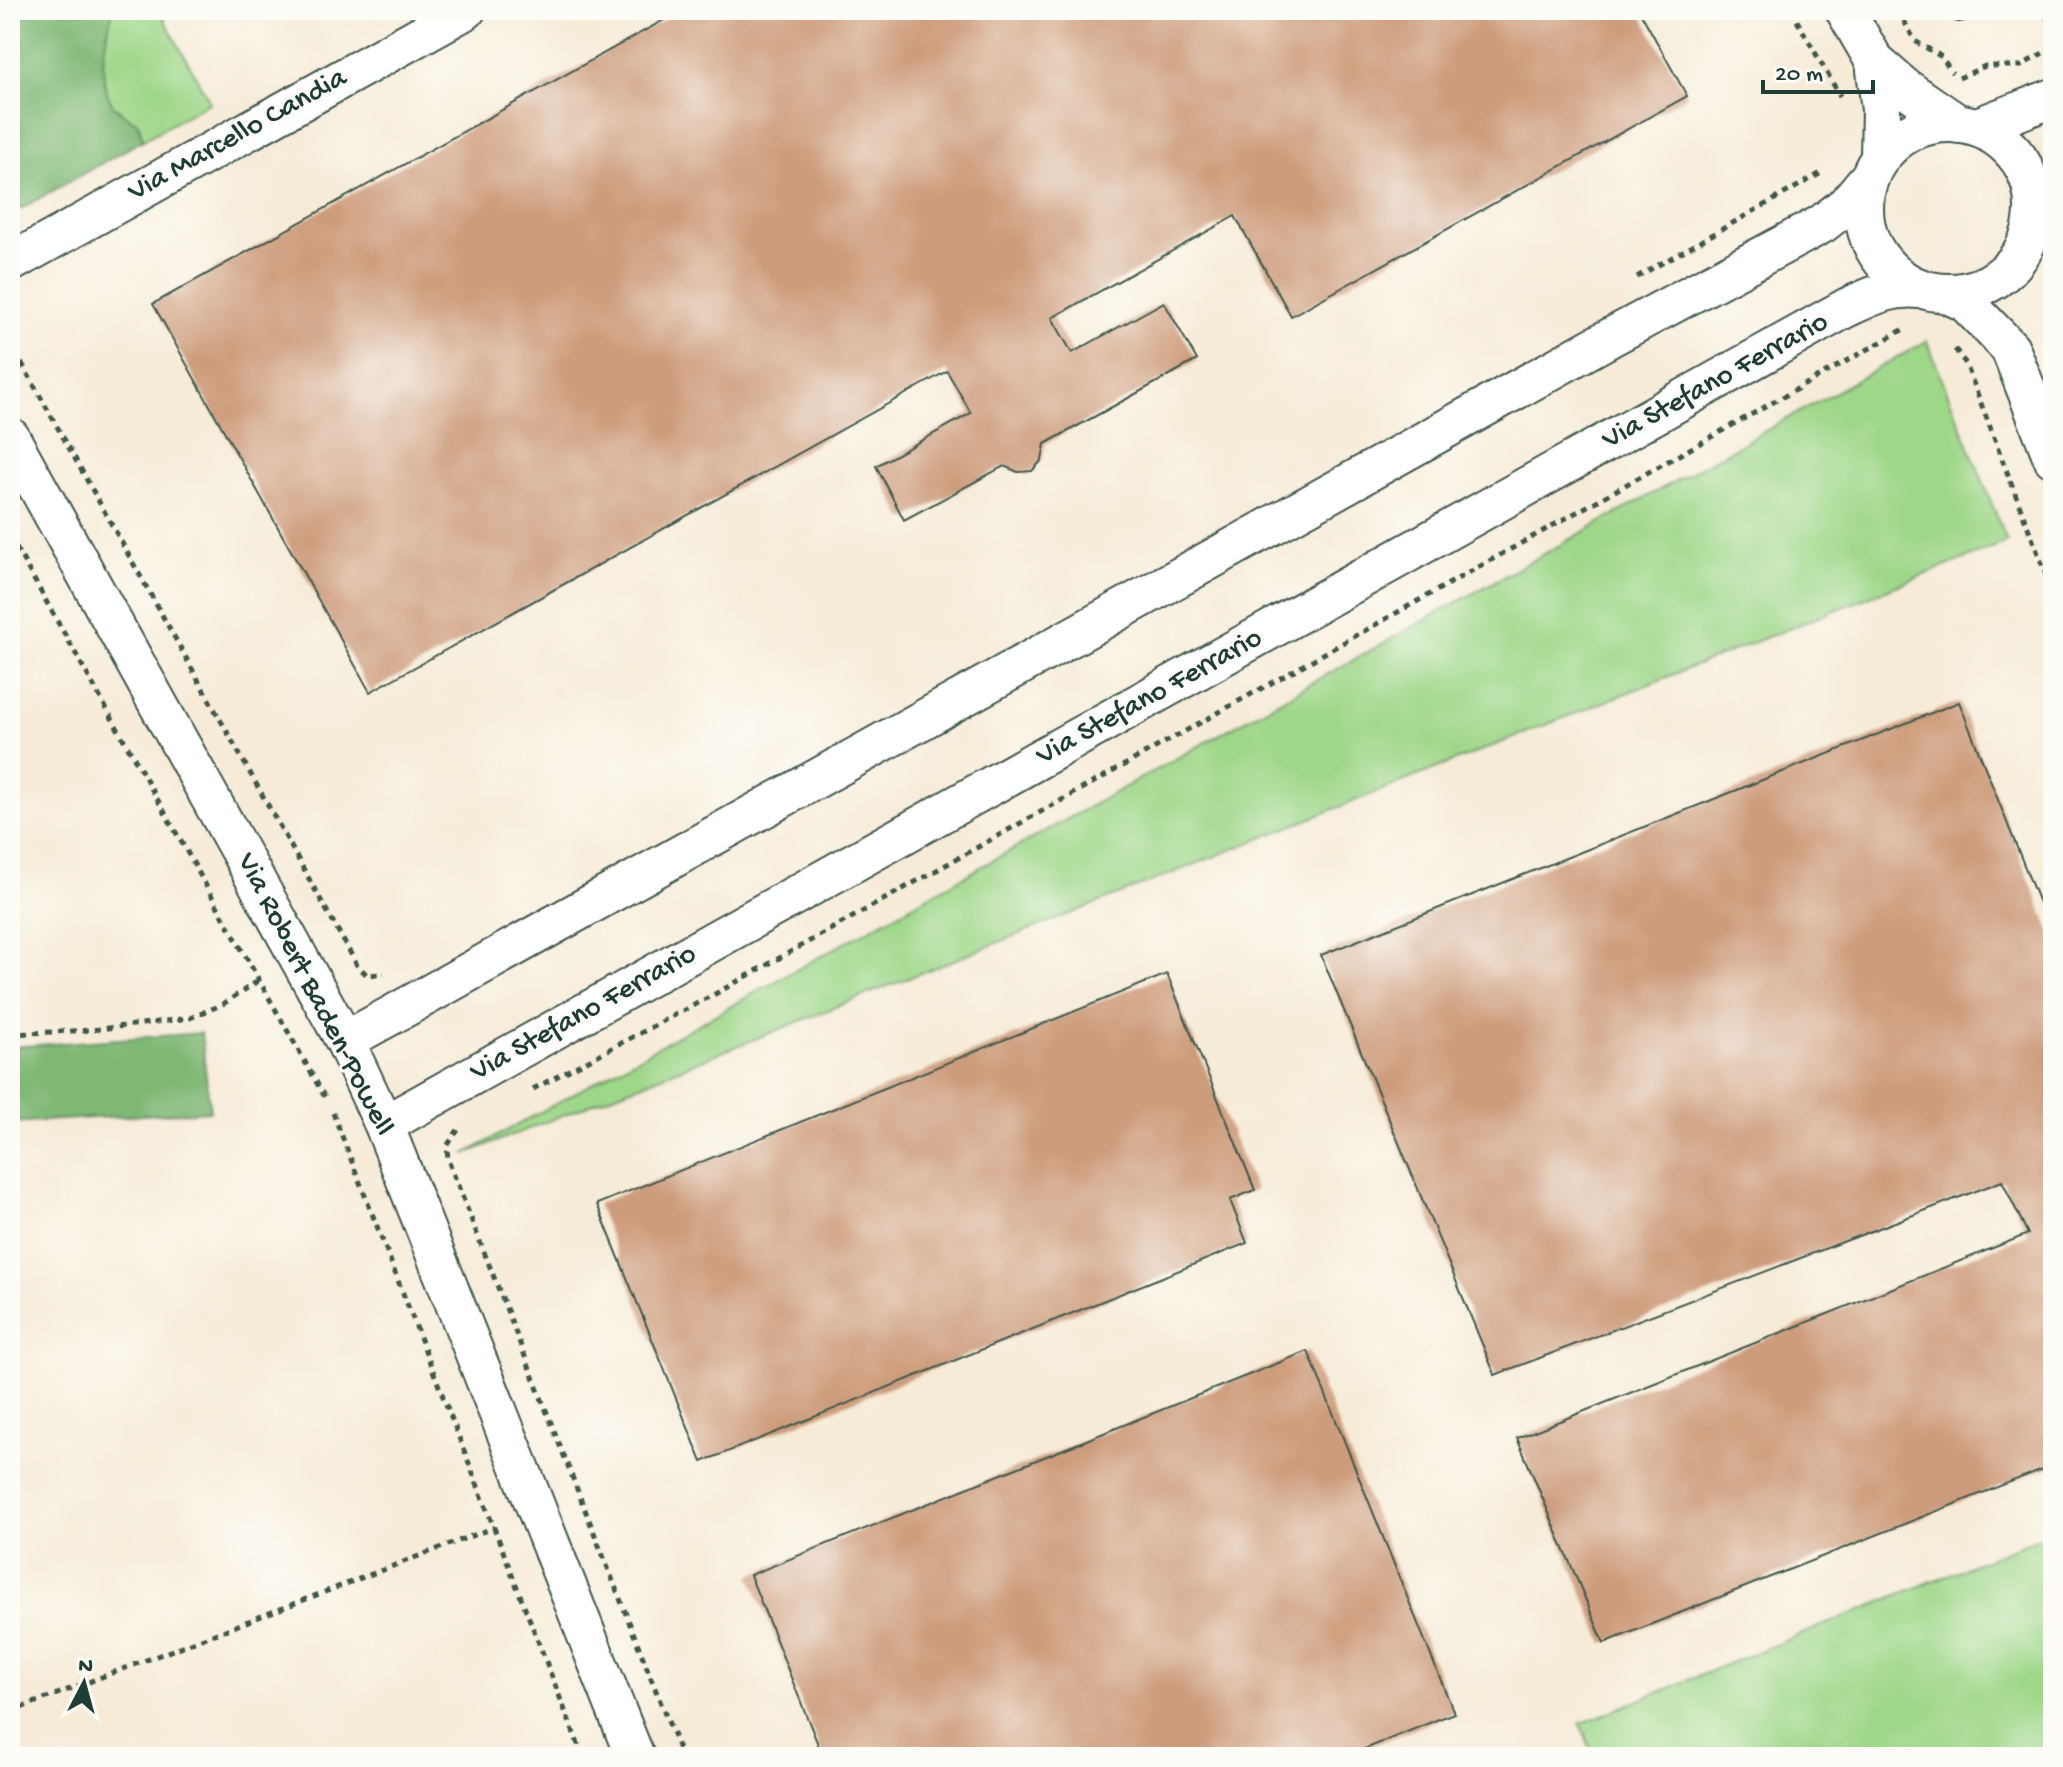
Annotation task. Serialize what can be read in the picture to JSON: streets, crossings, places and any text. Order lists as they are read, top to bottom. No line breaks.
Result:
{"streets":{"street":["Via Marcello Candia","Via Stefano Ferrario","Via Robert Baden-Powell"]},"crossings":[["Via Stefano Ferrario","Via Robert Baden-Powell"]],"scale_bar":"20 m","north":"top"}
